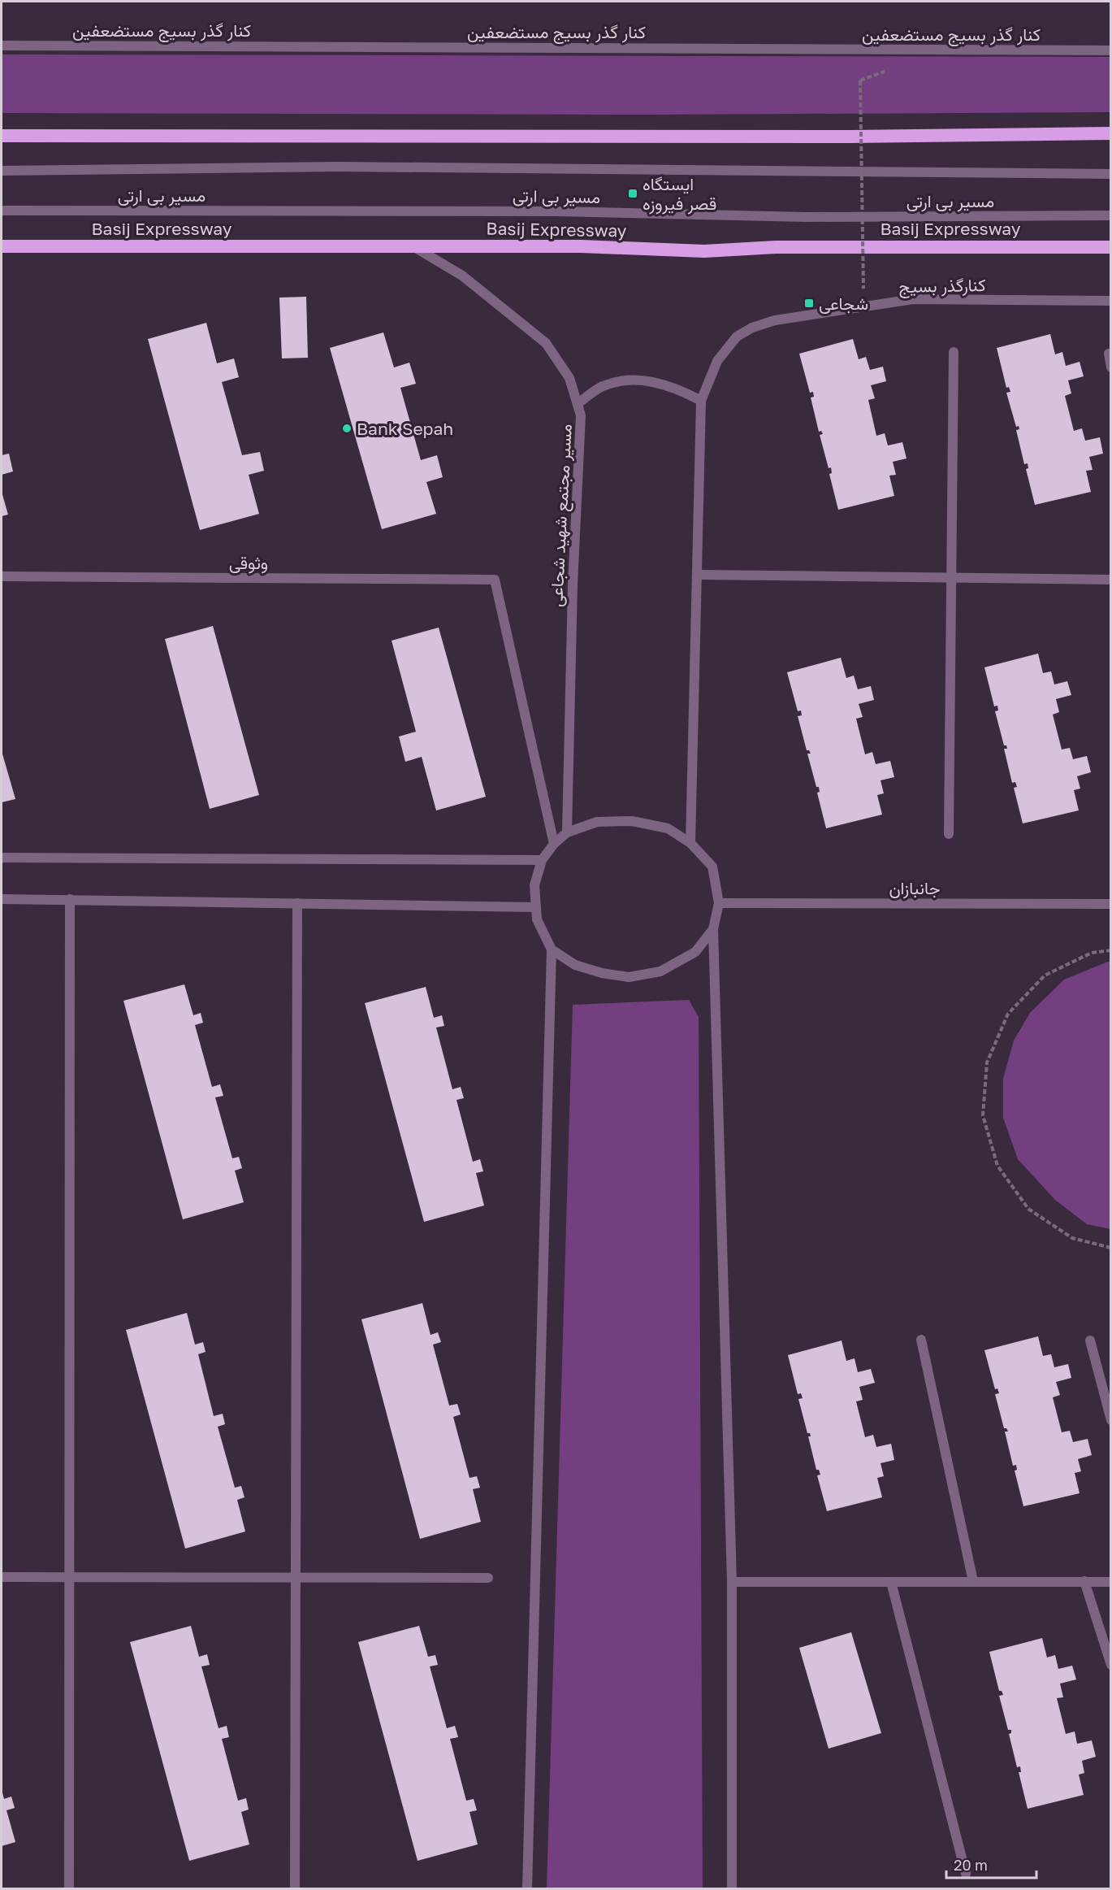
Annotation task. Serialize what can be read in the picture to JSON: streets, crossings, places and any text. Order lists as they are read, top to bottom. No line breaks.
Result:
{"streets":{"highway":["Basij Expressway"],"street":["کنار گذر بسیج مستضعفین","مسیر بی ارتی","کنارگذر بسیج","مسیر مجتمع شهید شجاعی","وثوقی","جانبازان"]},"crossings":[["Basij Expressway","مسیر مجتمع شهید شجاعی"],["مسیر مجتمع شهید شجاعی","وثوقی"],["مسیر مجتمع شهید شجاعی","جانبازان"],["وثوقی","جانبازان"]],"places":{"transit":["ایستگاه قصر فیروزه","شجاعی"],"other":["Bank Sepah"]},"scale_bar":"20 m"}
